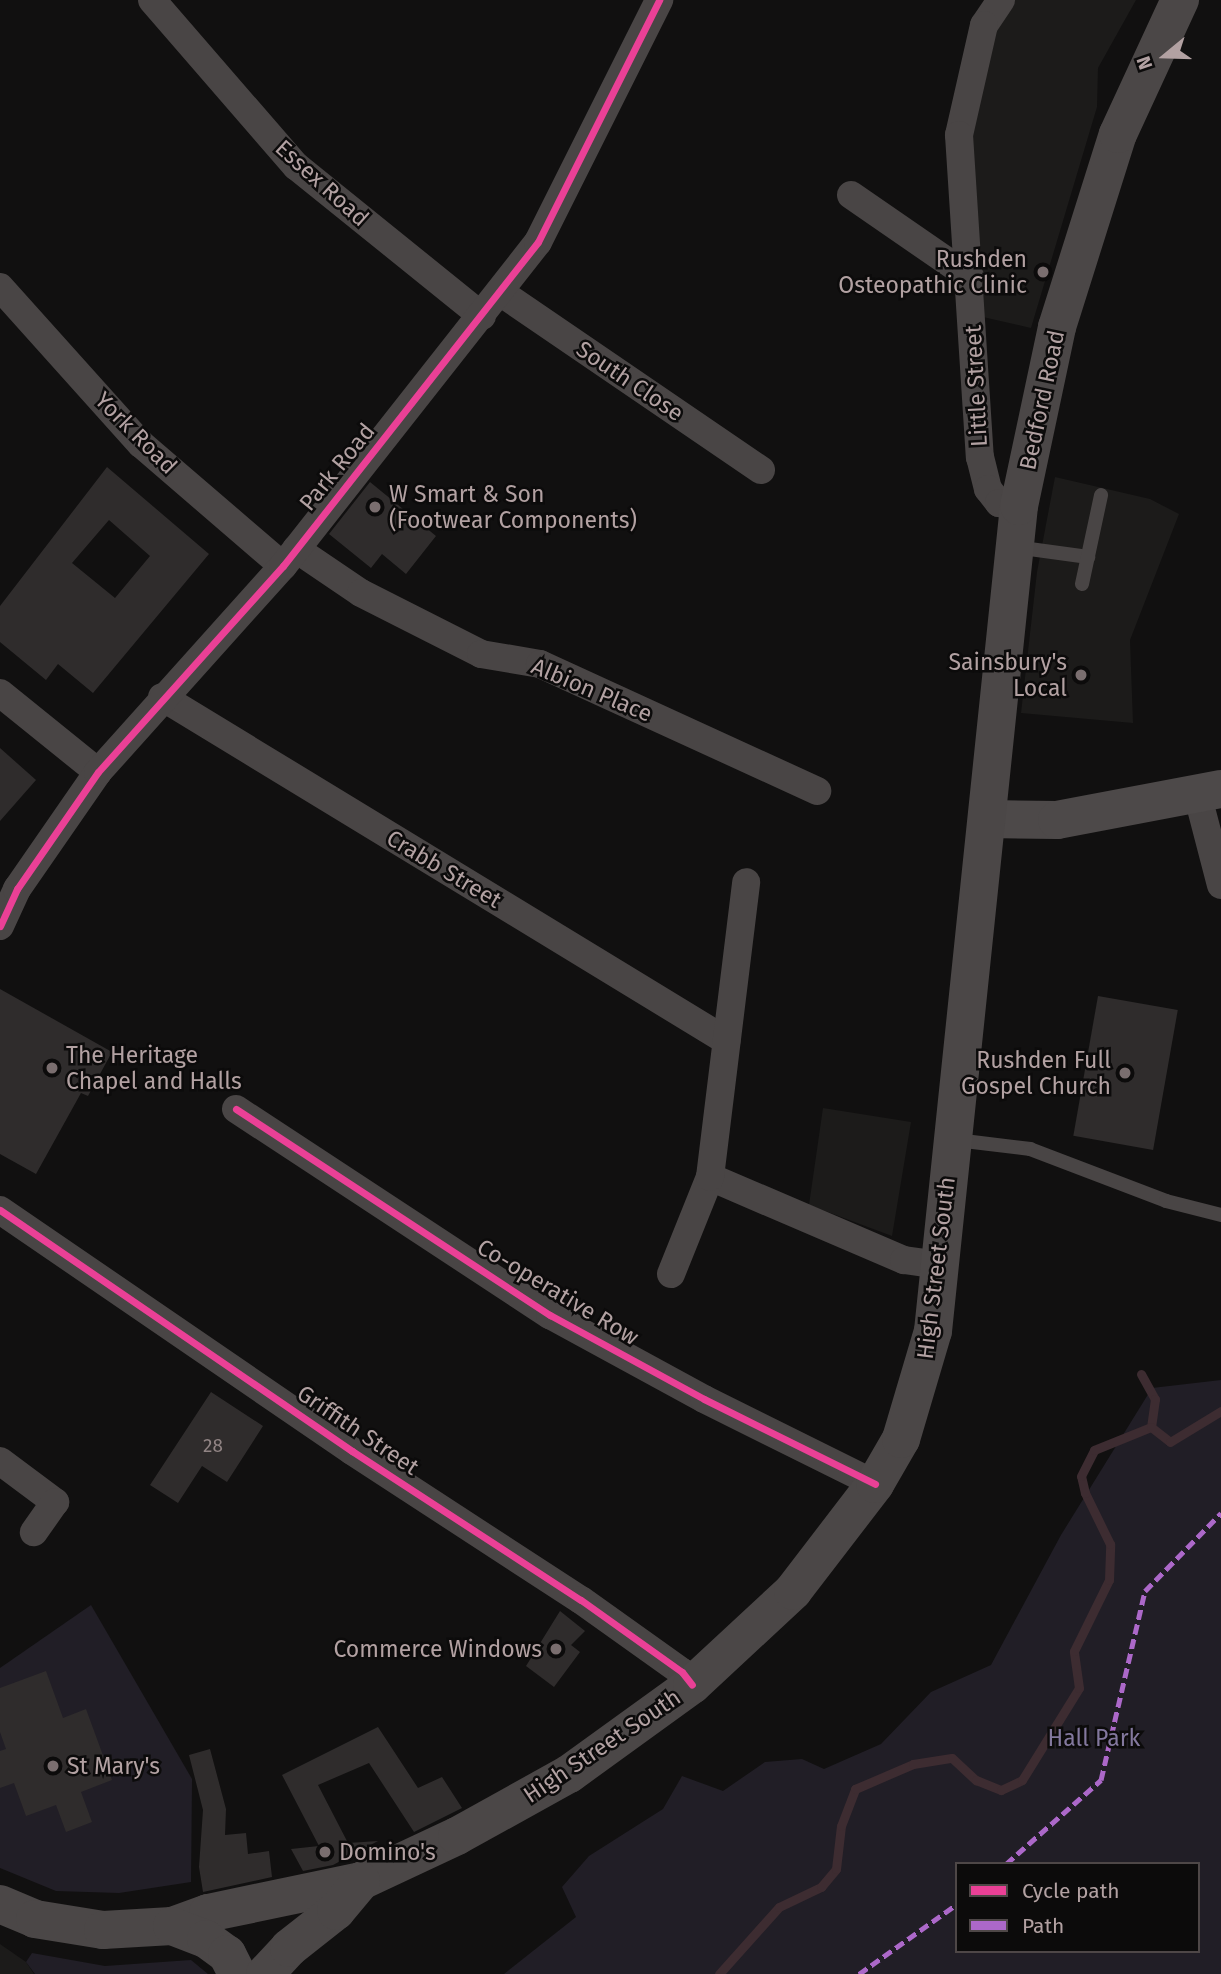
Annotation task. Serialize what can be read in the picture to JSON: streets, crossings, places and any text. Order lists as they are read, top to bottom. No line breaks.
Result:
{"streets":{"main road":["Bedford Road","High Street South"],"street":["Essex Road","South Close","Little Street","York Road","Park Road","Albion Place","Crabb Street","Co-operative Row","Griffith Street"]},"crossings":[["Essex Road","Park Road"],["South Close","Park Road"],["Little Street","Bedford Road"],["Bedford Road","High Street South"],["York Road","Park Road"],["York Road","Albion Place"],["Park Road","Albion Place"],["Park Road","Crabb Street"],["High Street South","Co-operative Row"],["High Street South","Griffith Street"]],"parks":["Hall Park"],"places":["Rushden Osteopathic Clinic","W Smart & Son (Footwear Components)","Sainsbury's Local","The Heritage Chapel and Halls","Rushden Full Gospel Church","Commerce Windows","St Mary's","Domino's"],"house_numbers":["28"],"legend":["Cycle path","Path"],"north":"left"}
